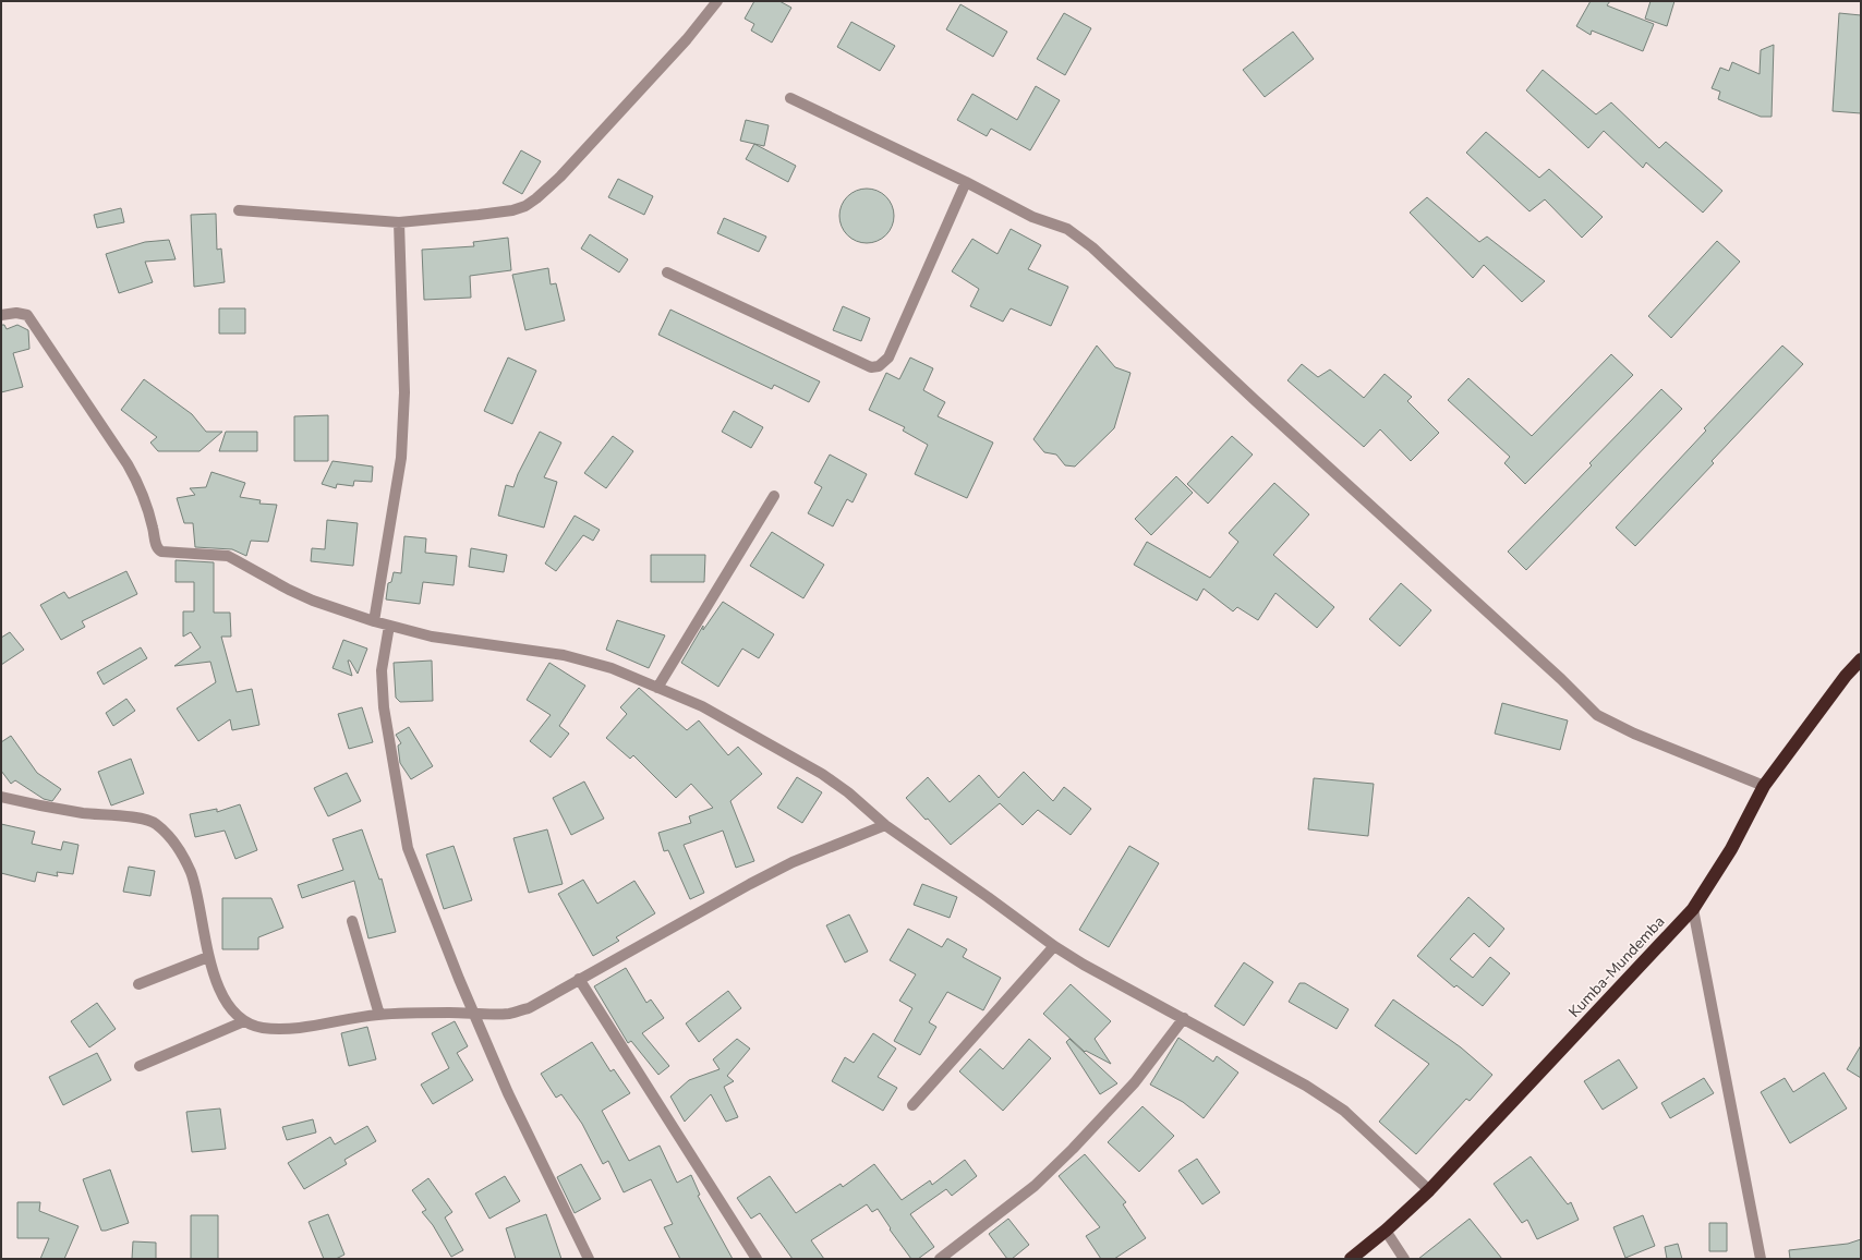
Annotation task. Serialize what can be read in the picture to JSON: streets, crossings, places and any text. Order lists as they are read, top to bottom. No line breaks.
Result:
{"streets":{"highway":["Kumba-Mundemba"]}}
